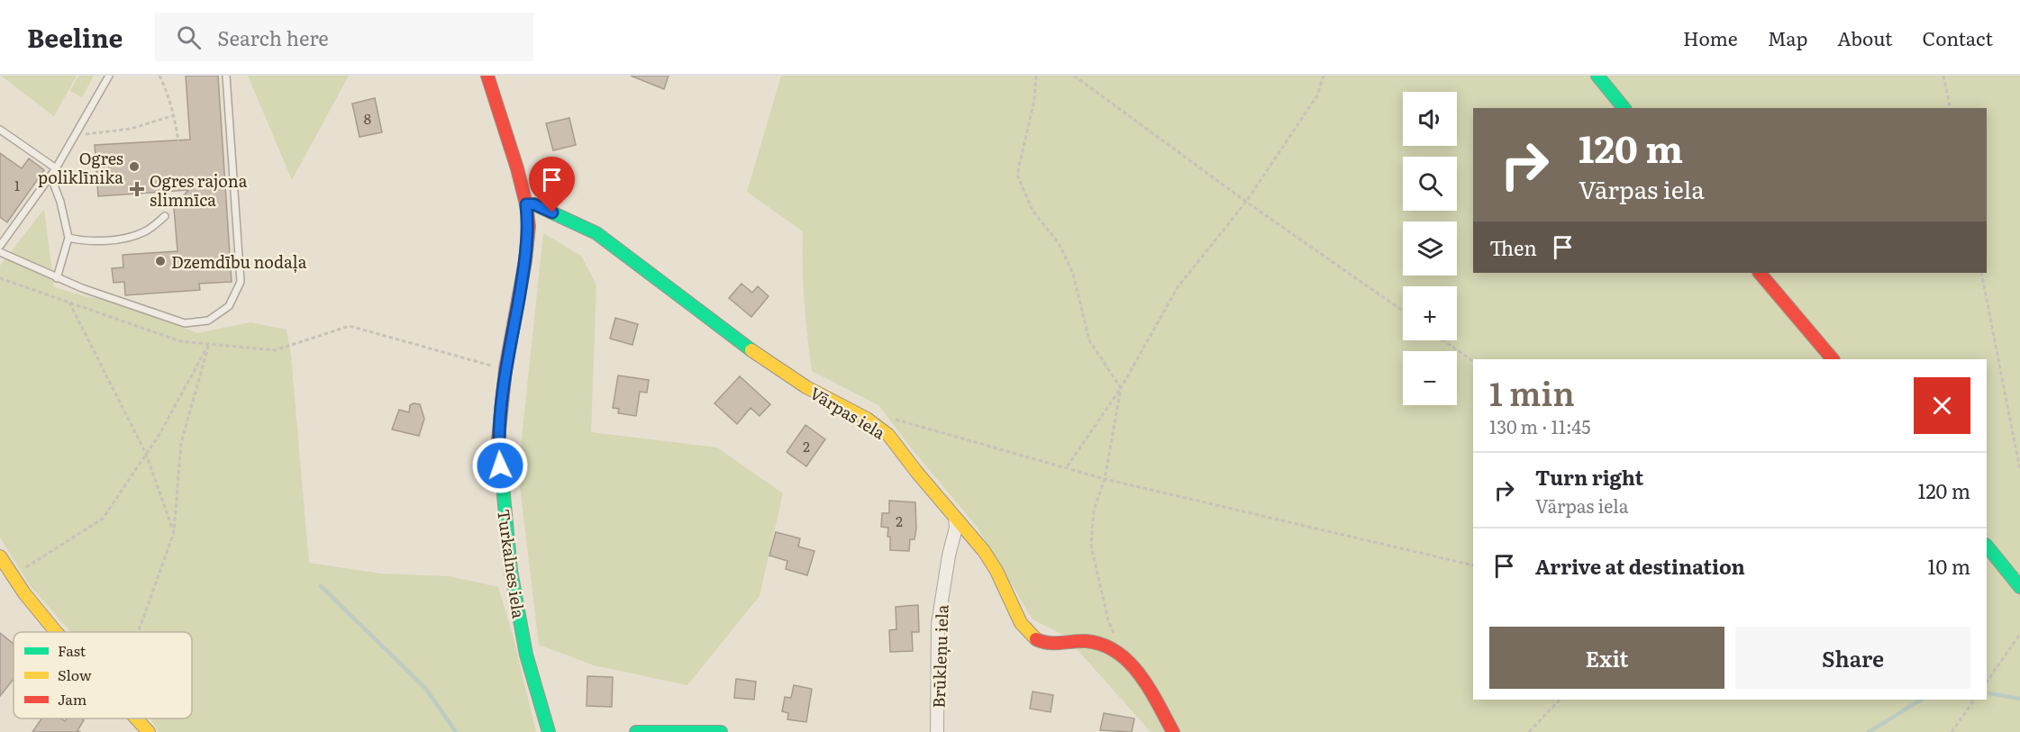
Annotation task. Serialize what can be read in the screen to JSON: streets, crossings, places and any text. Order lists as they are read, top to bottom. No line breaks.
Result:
{"streets":{"street":["Vārpas iela","Turkalnes iela","Brūkleņu iela"]},"crossings":[["Vārpas iela","Turkalnes iela"],["Vārpas iela","Brūkleņu iela"]],"places":{"other":["Ogres poliklīnika","Dzemdību nodaļa"],"health":["Ogres rajona slimnīca"]},"house_numbers":["8","1","2","2"],"legend":["Fast","Slow","Jam"],"page":{"header":"Beeline","search":"Search here","nav":["Home","Map","About","Contact"],"map_buttons":["+","−"],"turn":["120 m","Vārpas iela"],"then":"Then","heading":["1 min","130 m · 11:45"],"list":[{"name":"Turn right","note":"Vārpas iela","value":"120 m"},{"name":"Arrive at destination","value":"10 m"}],"buttons":["Exit","Share"]}}
